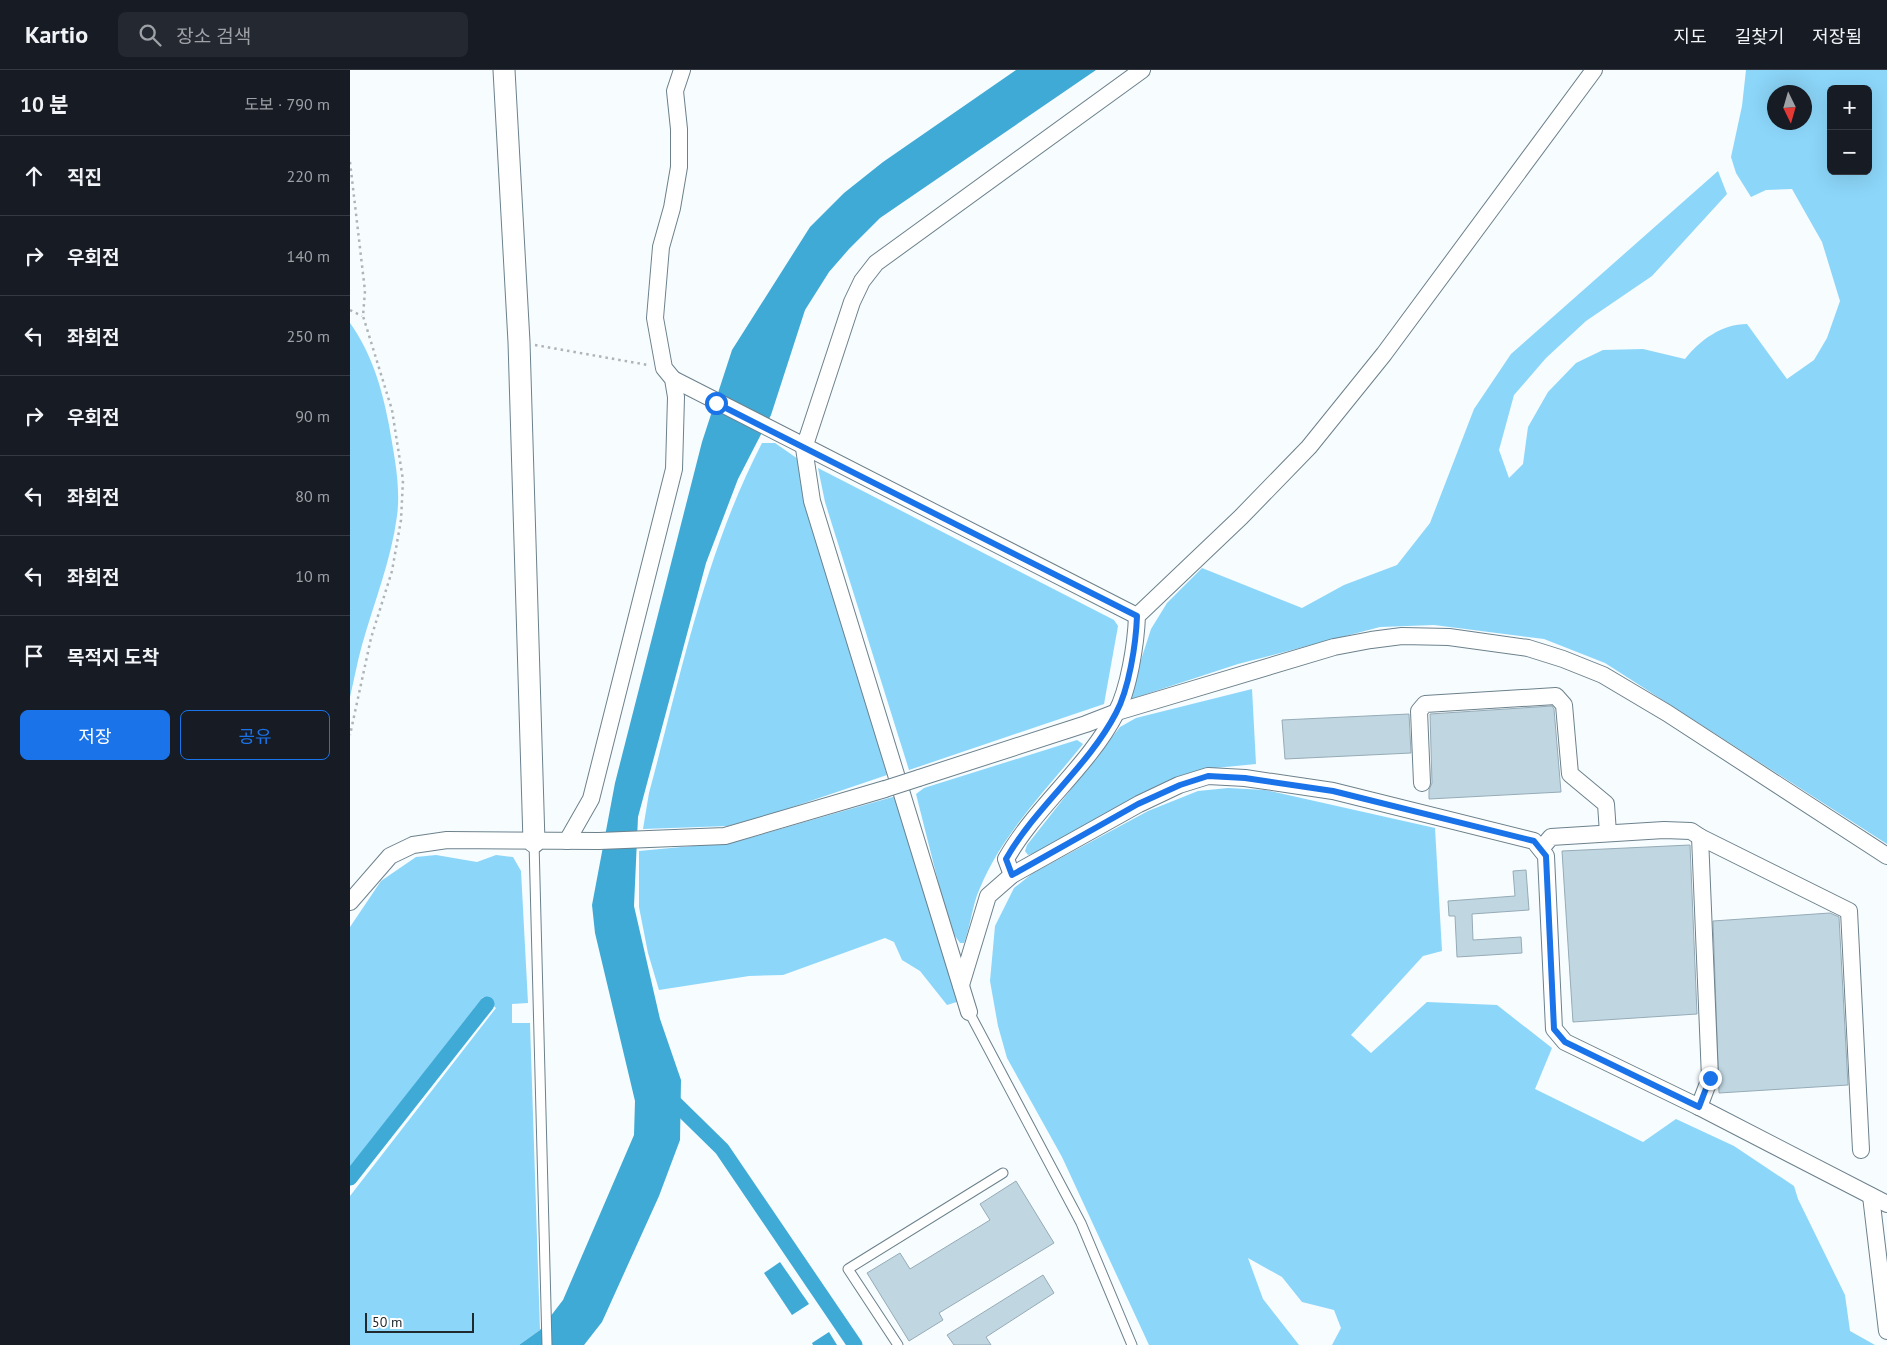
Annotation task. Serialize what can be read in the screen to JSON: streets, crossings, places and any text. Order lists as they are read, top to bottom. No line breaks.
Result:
{"scale_bar":"50 m","north":"bottom","page":{"header":"Kartio","search":"장소 검색","nav":["지도","길찾기","저장됨"],"heading":["10 분","도보 · 790 m"],"map_buttons":["+","−"],"list":[["직진","220 m"],["우회전","140 m"],["좌회전","250 m"],["우회전","90 m"],["좌회전","80 m"],["좌회전","10 m"],"목적지 도착"],"buttons":["저장","공유"],"scale":"50 m"}}
